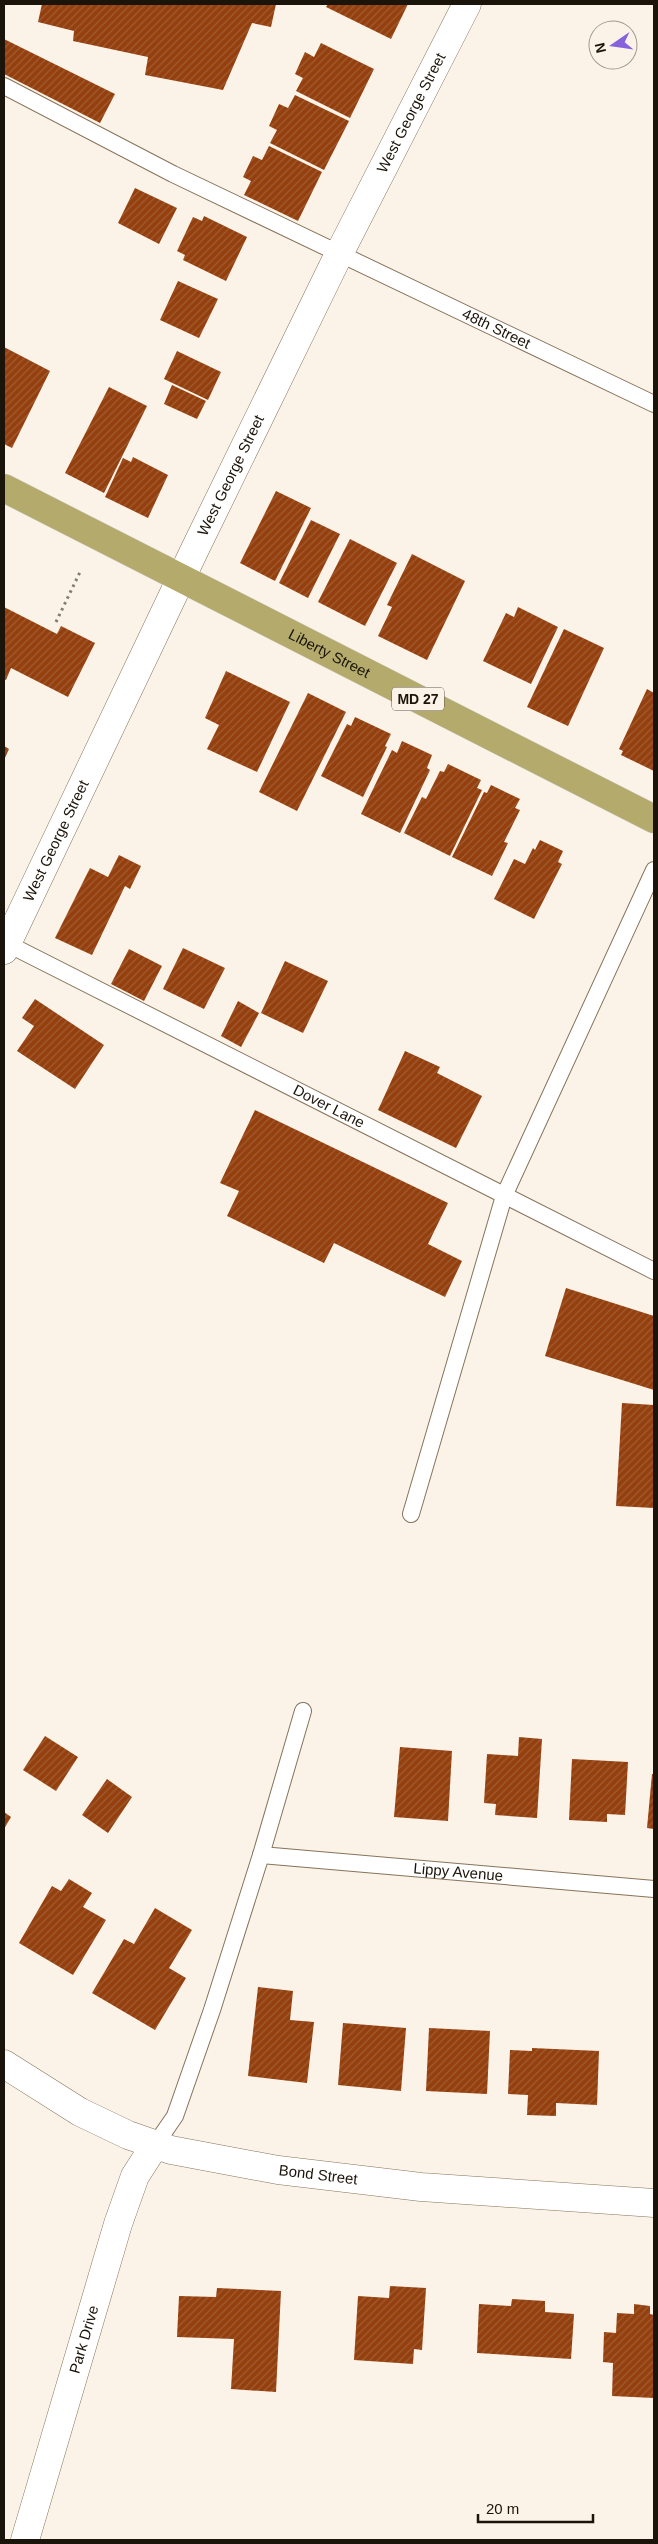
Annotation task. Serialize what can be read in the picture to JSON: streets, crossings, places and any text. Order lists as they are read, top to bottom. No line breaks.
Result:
{"streets":{"highway":["Liberty Street","MD 27"],"street":["West George Street","Bond Street","Park Drive"],"lane":["48th Street","Dover Lane","Lippy Avenue"]},"crossings":[["West George Street","48th Street"],["West George Street","Liberty Street"],["West George Street","Dover Lane"],["Bond Street","Park Drive"]],"scale_bar":"20 m","north":"left"}
